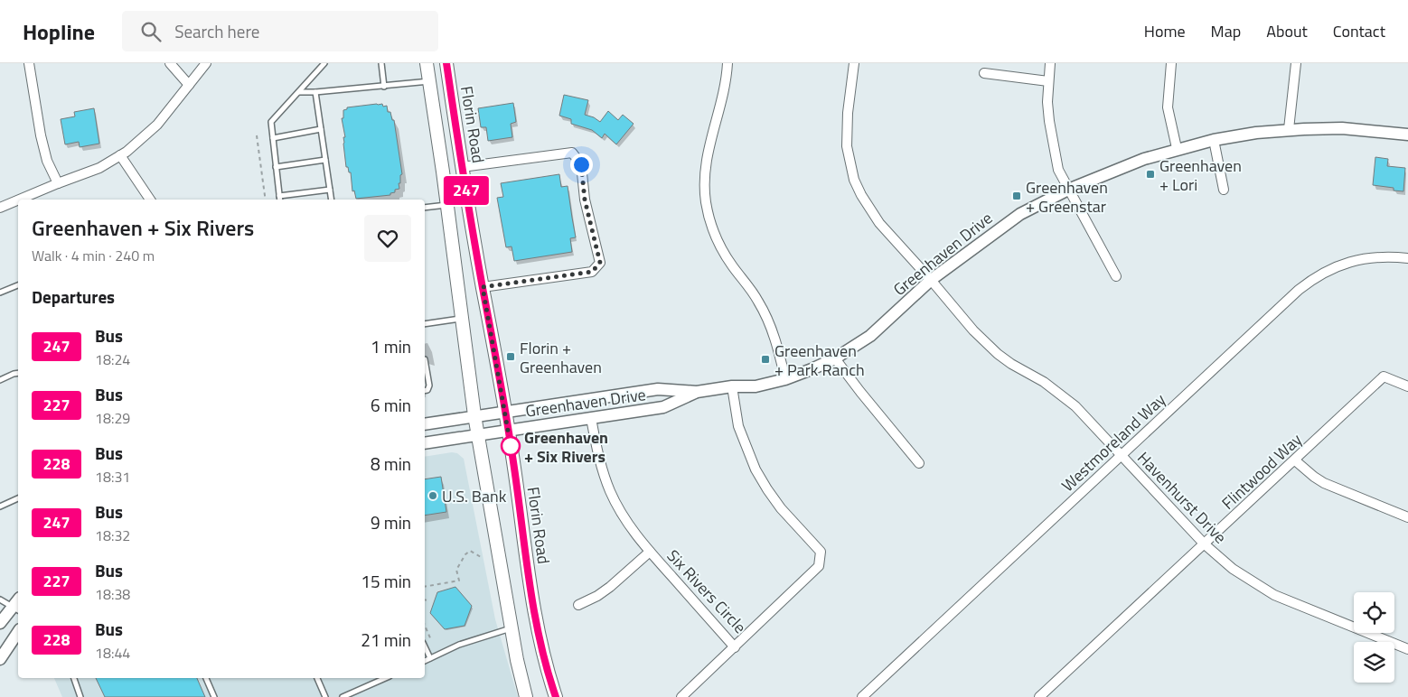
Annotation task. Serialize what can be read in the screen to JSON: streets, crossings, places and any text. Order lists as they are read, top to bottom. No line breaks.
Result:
{"streets":{"main road":["Florin Road"],"street":["Greenhaven Drive","Westmoreland Way","Flintwood Way","Havenhurst Drive","Six Rivers Circle"]},"crossings":[["Florin Road","Greenhaven Drive"],["Greenhaven Drive","Havenhurst Drive"],["Greenhaven Drive","Six Rivers Circle"],["Westmoreland Way","Havenhurst Drive"],["Flintwood Way","Havenhurst Drive"]],"places":{"transit":["Greenhaven + Lori","Greenhaven + Greenstar","Florin + Greenhaven","Greenhaven + Park Ranch"],"other":["Greenhaven + Six Rivers","U.S. Bank"]},"lines":["bus line 247"],"page":{"header":"Hopline","search":"Search here","nav":["Home","Map","About","Contact"],"on_map":"247","heading":[["Greenhaven + Six Rivers","Walk · 4 min · 240 m"],"Departures"],"list":[{"mark":"247","name":"Bus","note":"18:24","value":"1 min"},{"mark":"227","name":"Bus","note":"18:29","value":"6 min"},{"mark":"228","name":"Bus","note":"18:31","value":"8 min"},{"mark":"247","name":"Bus","note":"18:32","value":"9 min"},{"mark":"227","name":"Bus","note":"18:38","value":"15 min"},{"mark":"228","name":"Bus","note":"18:44","value":"21 min"}]}}
